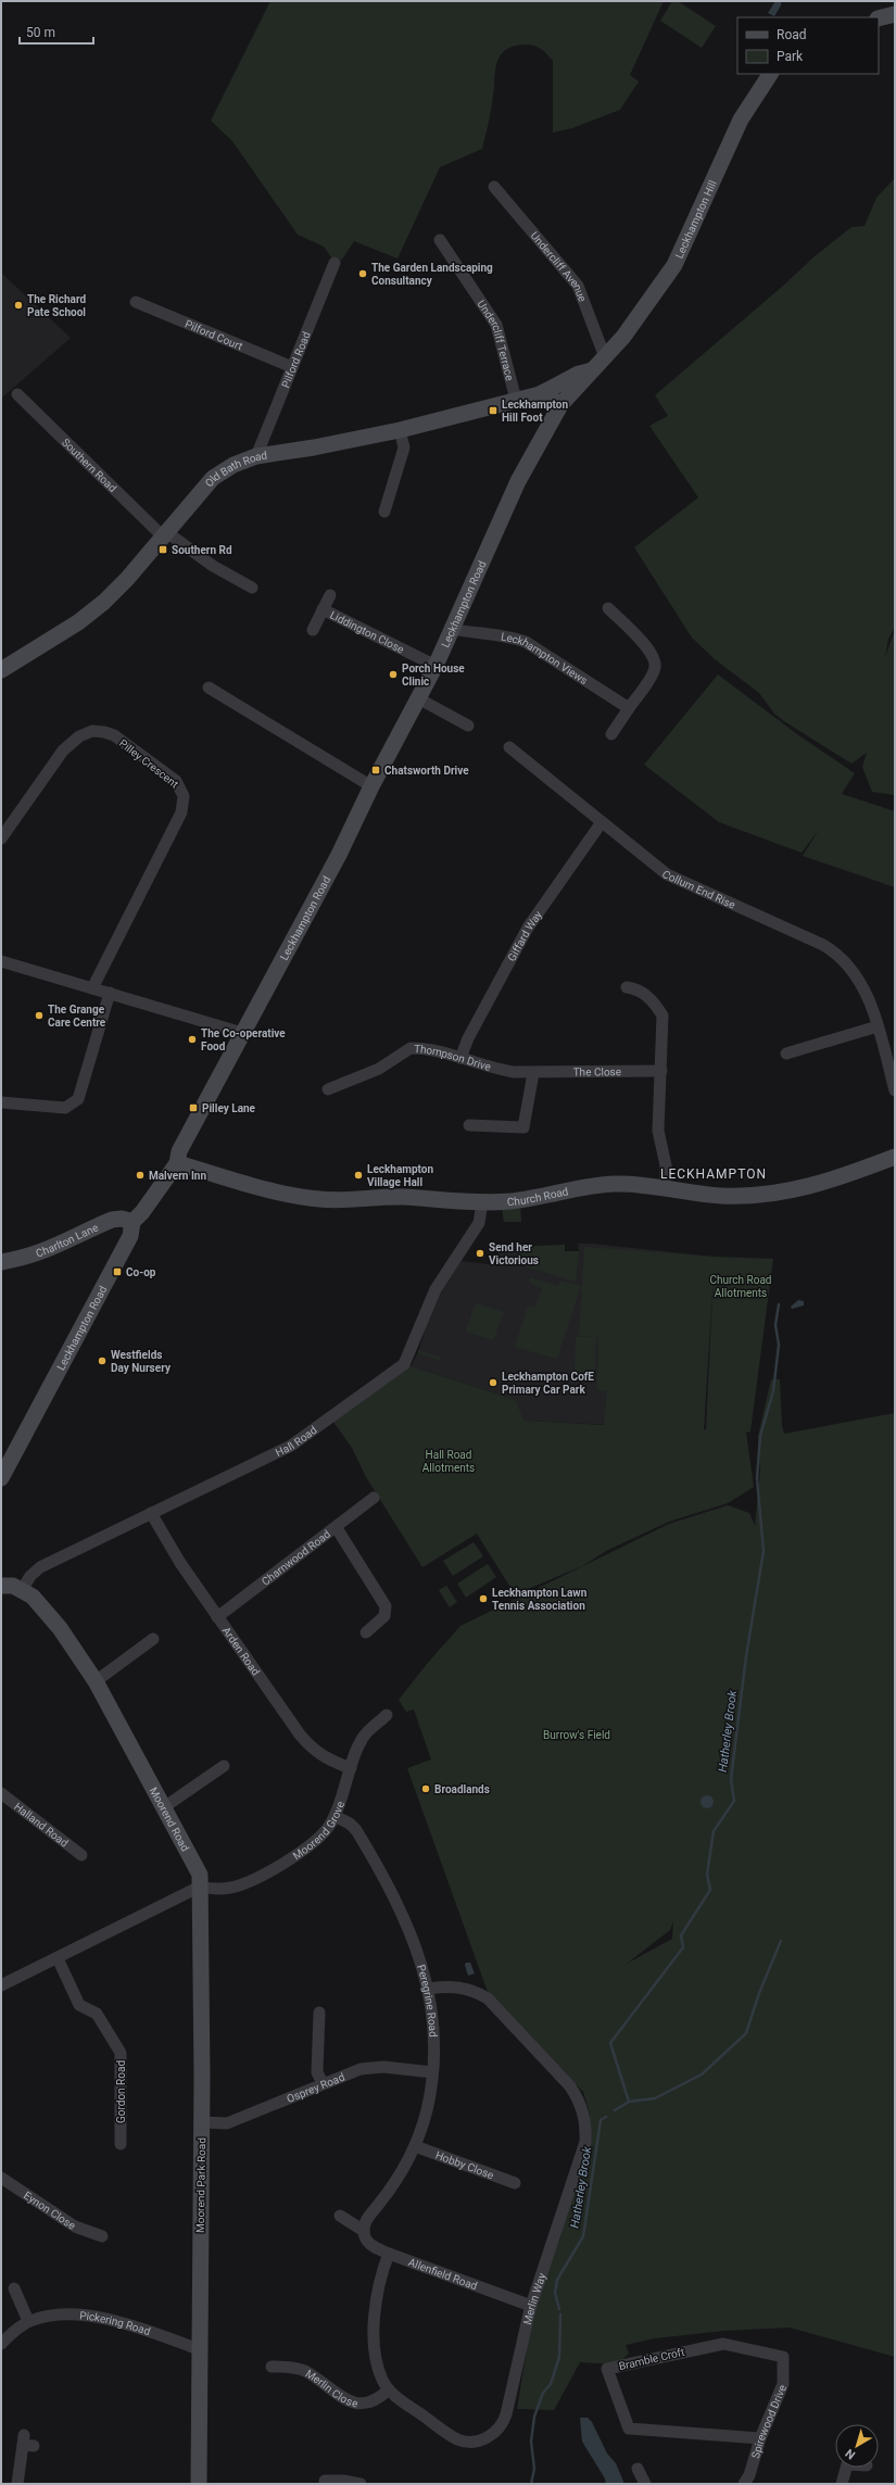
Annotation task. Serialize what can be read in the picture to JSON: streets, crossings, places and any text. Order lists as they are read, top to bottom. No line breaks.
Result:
{"streets":{"street":["Leckhampton Hill","Undercliff Avenue","Pilford Court","Undercliff Terrace","Pilford Road","Southern Road","Old Bath Road","Leckhampton Road","Liddington Close","Leckhampton Views","Pilley Crescent","Collum End Rise","Giffard Way","Thompson Drive","The Close","Church Road","Charlton Lane","Hall Road","Charnwood Road","Arden Road","Moorend Road","Halland Road","Moorend Grove","Peregrine Road","Osprey Road","Gordon Road","Hobby Close","Moorend Park Road","Eynon Close","Allenfield Road","Merlin Way","Pickering Road","Bramble Croft","Merlin Close","Spirewood Drive"]},"crossings":[["Leckhampton Hill","Undercliff Avenue"],["Leckhampton Hill","Old Bath Road"],["Leckhampton Hill","Leckhampton Road"],["Undercliff Avenue","Old Bath Road"],["Undercliff Avenue","Leckhampton Road"],["Pilford Court","Pilford Road"],["Undercliff Terrace","Old Bath Road"],["Pilford Road","Old Bath Road"],["Southern Road","Old Bath Road"],["Old Bath Road","Leckhampton Road"],["Leckhampton Road","Liddington Close"],["Leckhampton Road","Leckhampton Views"],["Leckhampton Road","Church Road"],["Leckhampton Road","Charlton Lane"],["Collum End Rise","Giffard Way"],["Giffard Way","Thompson Drive"],["Thompson Drive","The Close"],["Church Road","Hall Road"],["Hall Road","Arden Road"],["Hall Road","Moorend Road"],["Charnwood Road","Arden Road"],["Arden Road","Moorend Grove"],["Moorend Road","Moorend Grove"],["Moorend Road","Moorend Park Road"],["Moorend Grove","Peregrine Road"],["Moorend Grove","Moorend Park Road"],["Peregrine Road","Osprey Road"],["Peregrine Road","Hobby Close"],["Peregrine Road","Allenfield Road"],["Peregrine Road","Merlin Way"],["Osprey Road","Moorend Park Road"],["Moorend Park Road","Pickering Road"],["Allenfield Road","Merlin Way"],["Merlin Way","Merlin Close"],["Bramble Croft","Spirewood Drive"]],"districts":["LECKHAMPTON"],"water":["Hatherley Brook"],"parks":["Church Road Allotments","Hall Road Allotments","Burrow's Field"],"places":{"other":["The Garden Landscaping Consultancy","The Richard Pate School","Porch House Clinic","The Grange Care Centre","The Co-operative Food","Malvern Inn","Leckhampton Village Hall","Send her Victorious","Westfields Day Nursery","Leckhampton CofE Primary Car Park","Leckhampton Lawn Tennis Association","Broadlands"],"transit":["Leckhampton Hill Foot","Southern Rd","Chatsworth Drive","Pilley Lane","Co-op"]},"legend":["Road","Park"],"scale_bar":"50 m","north":"bottom left"}
